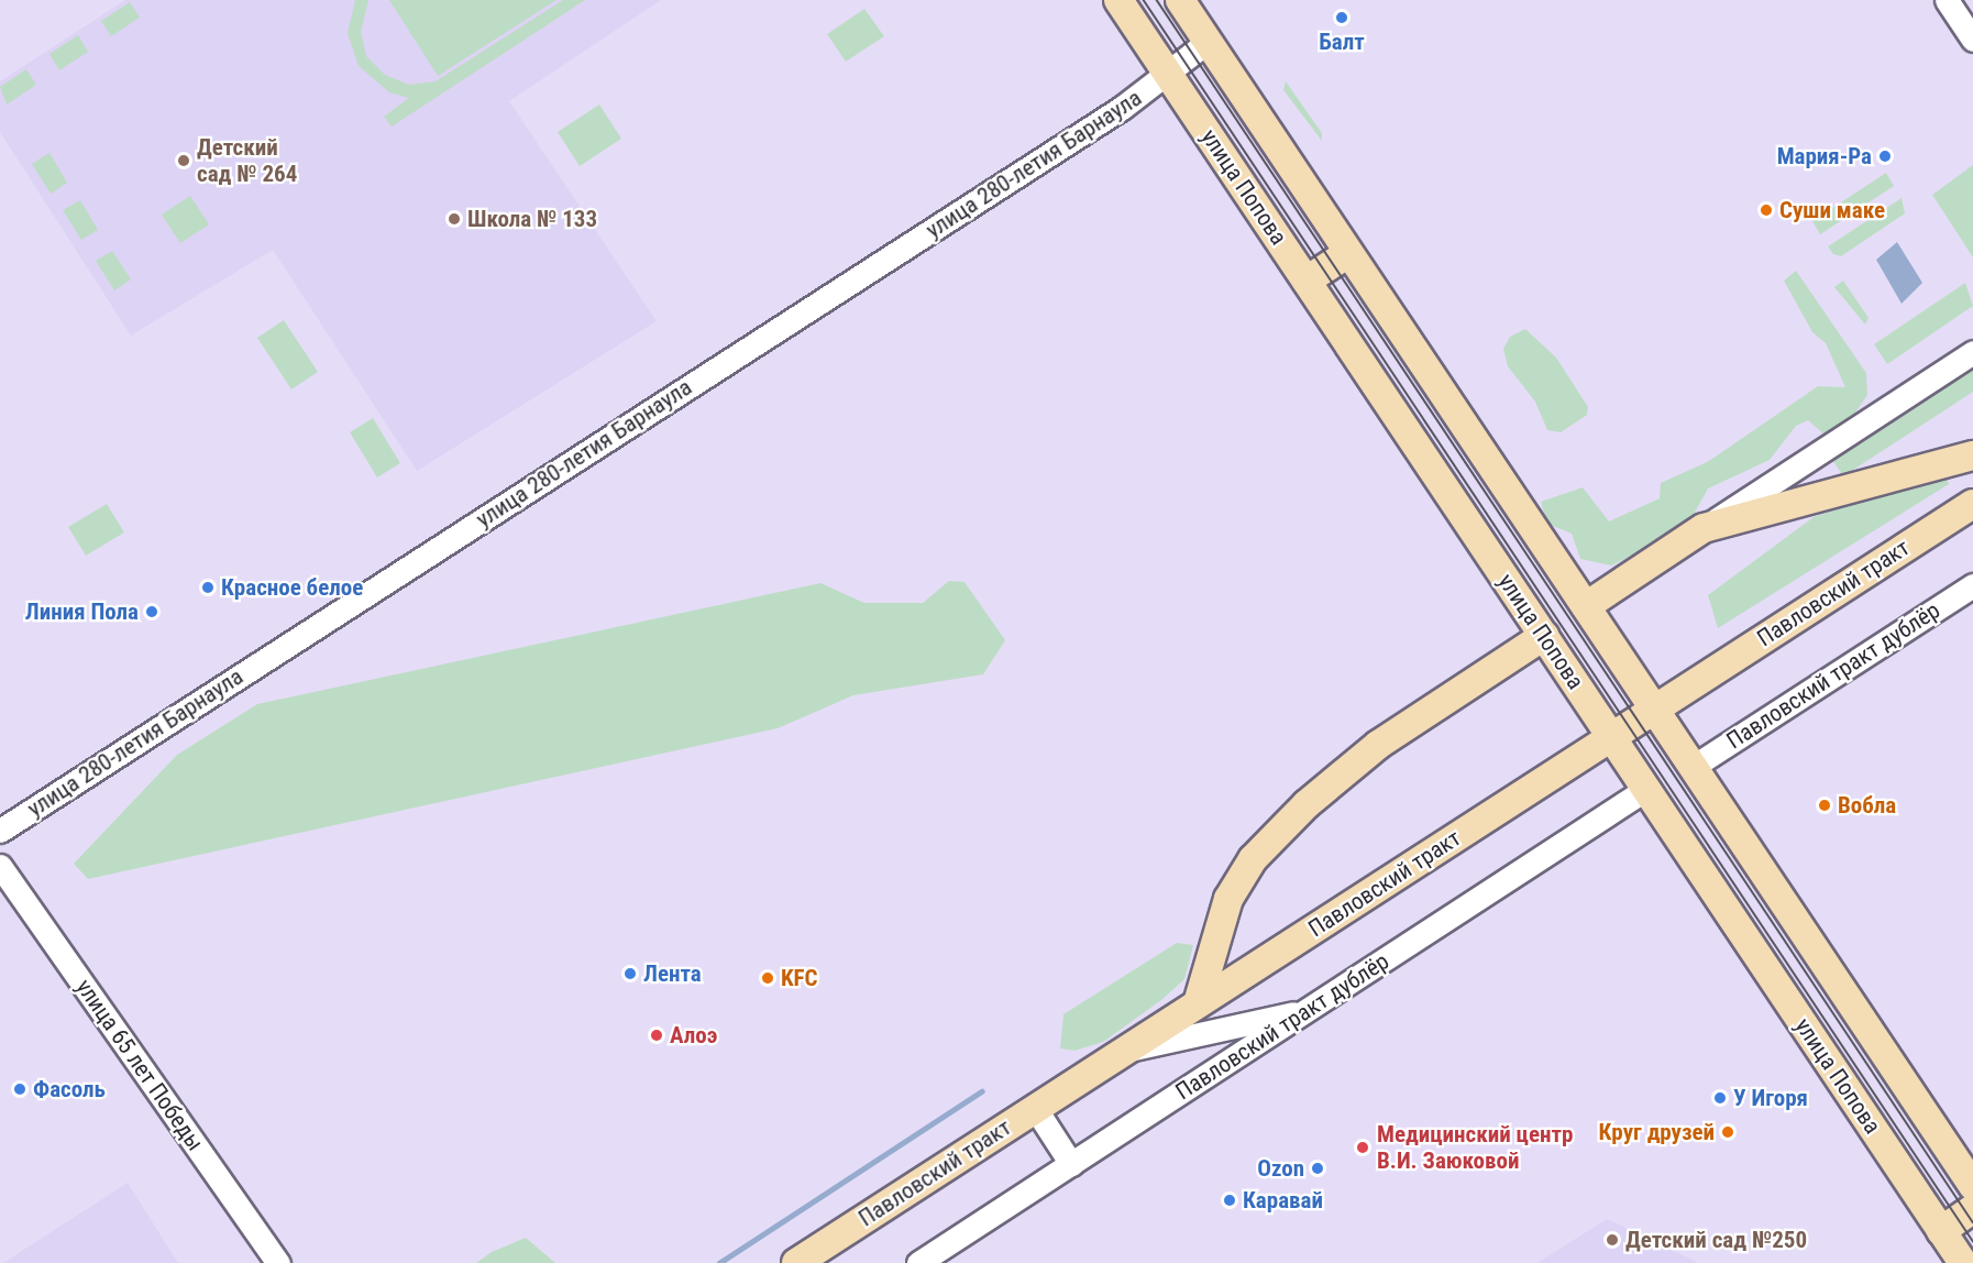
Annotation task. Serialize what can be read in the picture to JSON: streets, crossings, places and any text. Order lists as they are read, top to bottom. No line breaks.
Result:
{"streets":{"main road":["улица Попова","Павловский тракт"],"street":["улица 280-летия Барнаула","Павловский тракт дублёр","улица 65 лет Победы"]},"crossings":[["улица 280-летия Барнаула","улица Попова"],["улица Попова","Павловский тракт"],["улица Попова","Павловский тракт дублёр"]],"places":["Балт","Мария-Ра","Детский сад № 264","Суши маке","Школа № 133","Красное белое","Линия Пола","Вобла","Лента","KFC","Алоэ","Фасоль","У Игоря","Круг друзей","Медицинский центр В.И. Заюковой","Ozon","Каравай","Детский сад №250"]}
